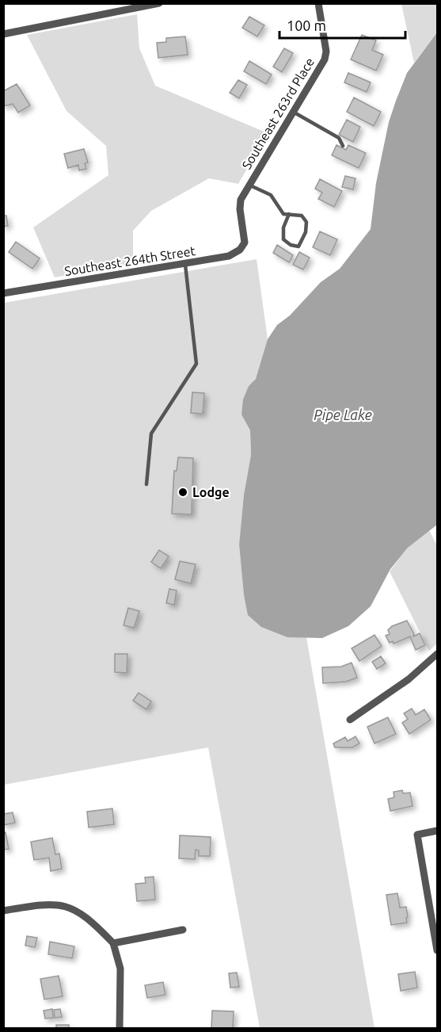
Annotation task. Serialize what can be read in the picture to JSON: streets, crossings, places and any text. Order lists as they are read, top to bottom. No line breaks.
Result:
{"streets":{"street":["Southeast 263rd Place","Southeast 264th Street"]},"crossings":[["Southeast 263rd Place","Southeast 264th Street"]],"water":["Pipe Lake"],"places":["Lodge"],"scale_bar":"100 m"}
